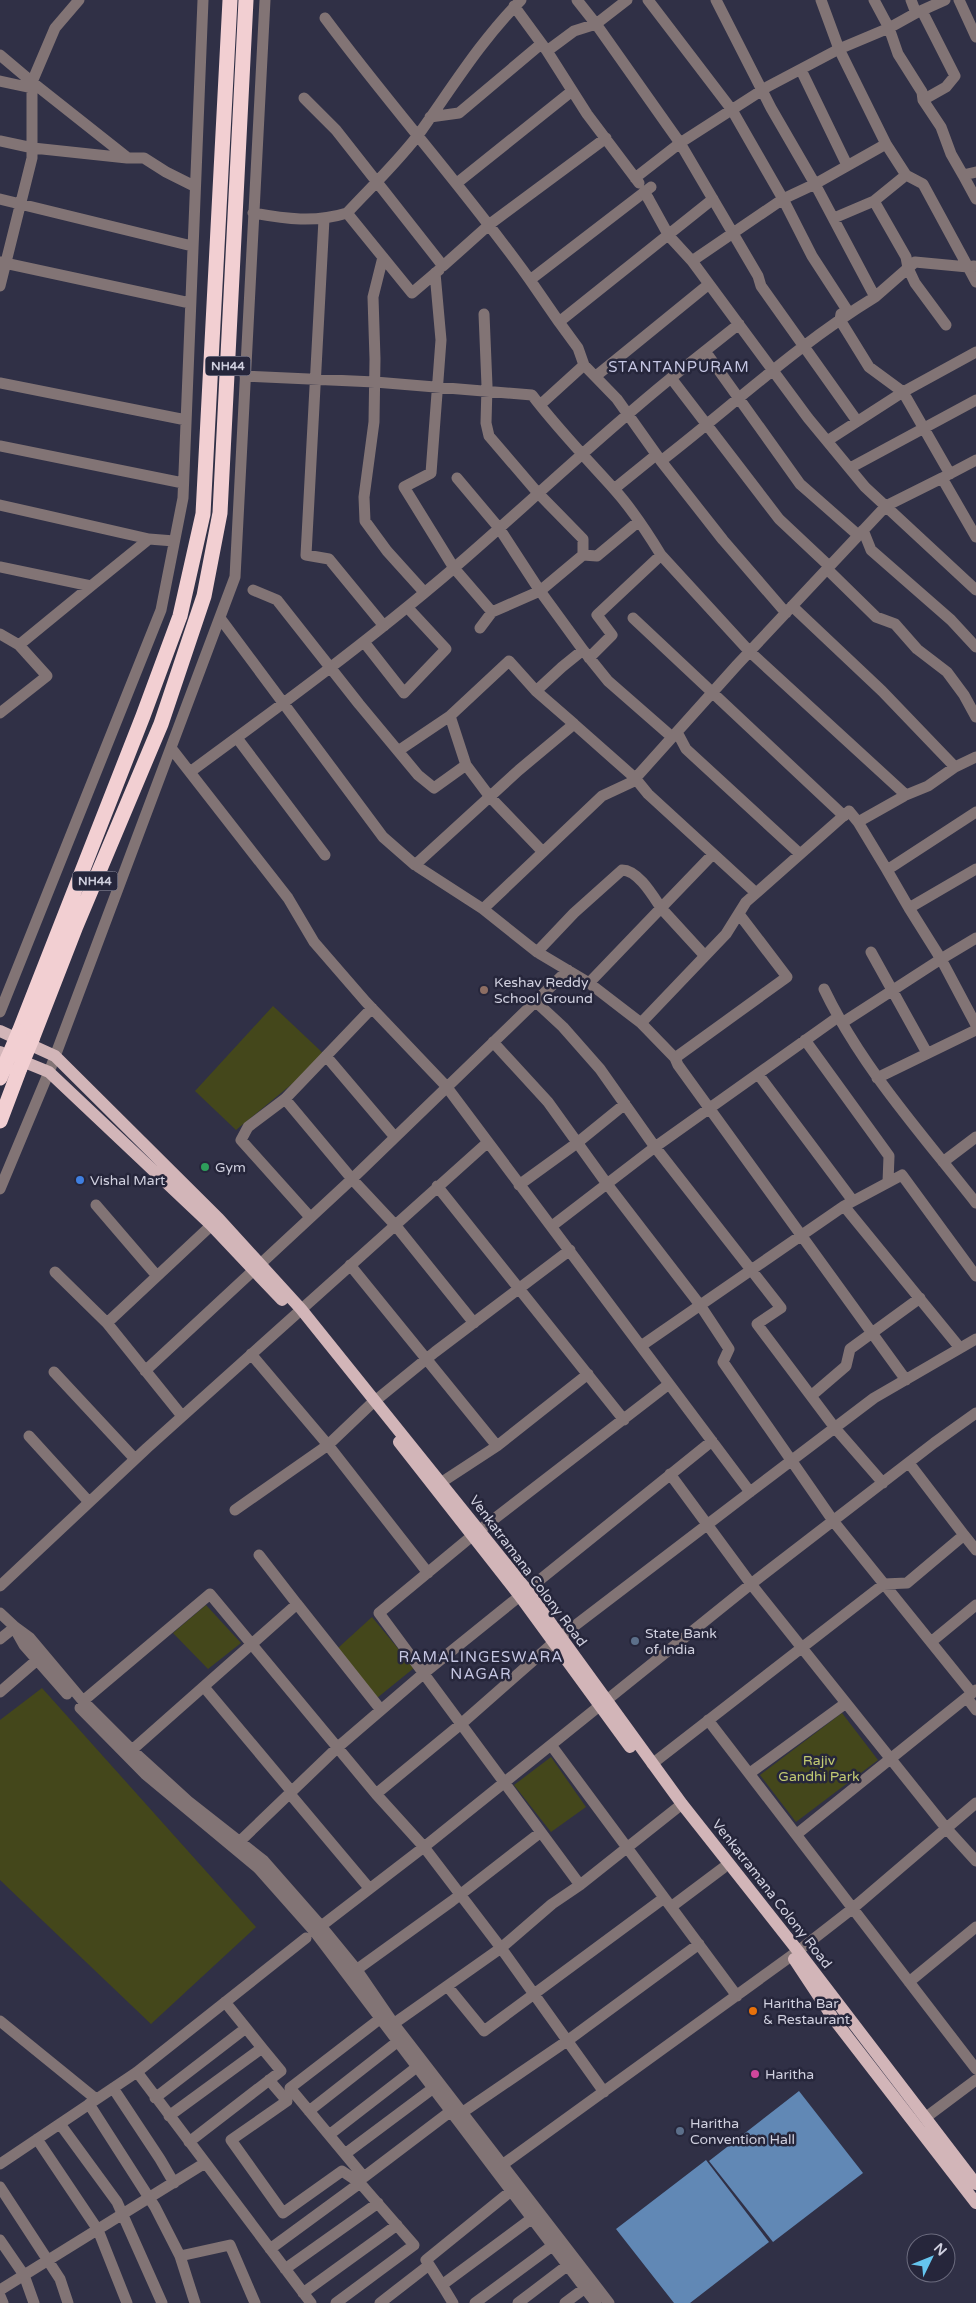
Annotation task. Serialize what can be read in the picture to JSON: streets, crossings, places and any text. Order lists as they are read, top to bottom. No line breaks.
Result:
{"streets":{"highway":["NH44"],"main road":["Venkatramana Colony Road"]},"districts":["STANTANPURAM","RAMALINGESWARA NAGAR"],"parks":["Rajiv Gandhi Park"],"places":["Keshav Reddy School Ground","Gym","Vishal Mart","State Bank of India","Haritha Bar & Restaurant","Haritha","Haritha Convention Hall"],"north":"top right"}
